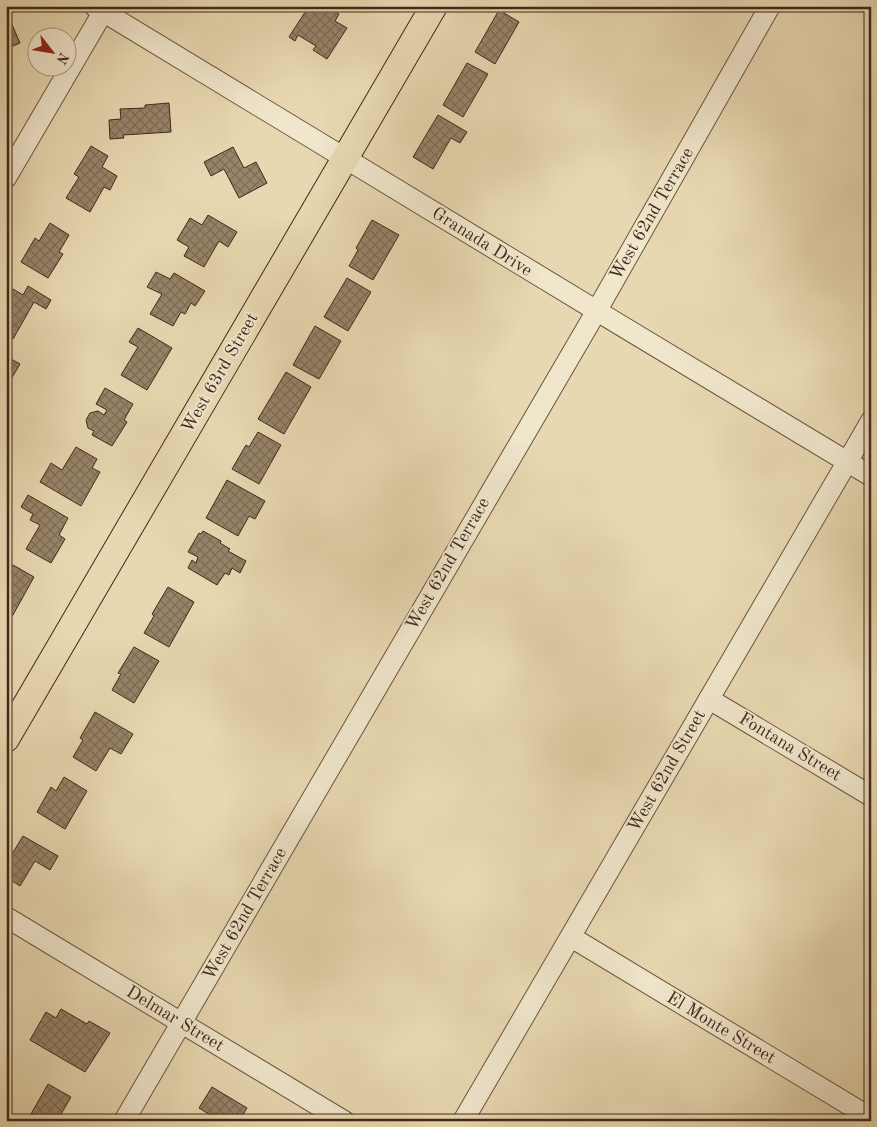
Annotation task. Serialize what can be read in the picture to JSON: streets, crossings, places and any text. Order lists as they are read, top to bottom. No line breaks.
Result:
{"streets":{"main road":["West 63rd Street"],"street":["West 62nd Terrace","Granada Drive","Fontana Street","West 62nd Street","Delmar Street","El Monte Street"]},"crossings":[["West 62nd Terrace","Granada Drive"],["West 62nd Terrace","Delmar Street"],["Granada Drive","West 63rd Street"],["Granada Drive","West 62nd Street"],["Fontana Street","West 62nd Street"],["West 62nd Street","El Monte Street"]],"north":"bottom right"}
